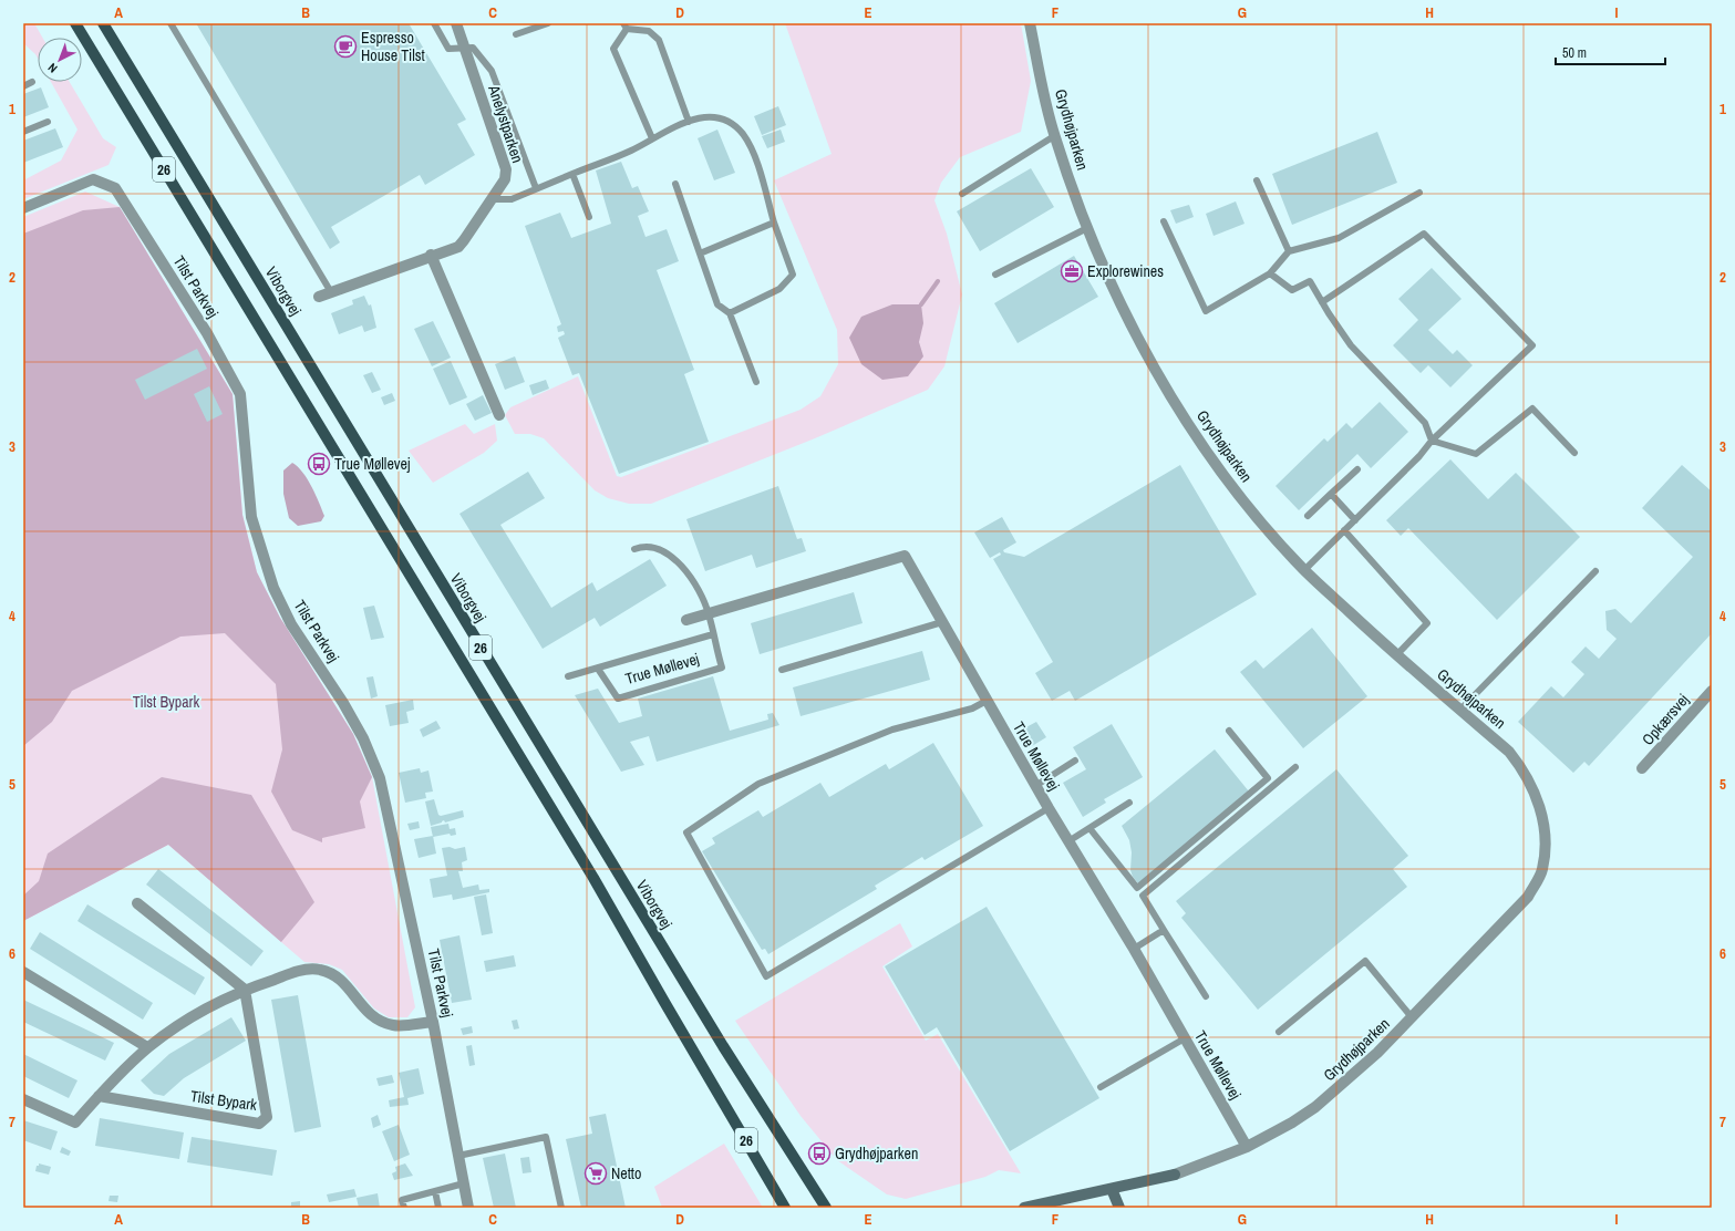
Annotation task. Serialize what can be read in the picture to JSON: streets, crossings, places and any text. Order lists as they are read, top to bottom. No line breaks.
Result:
{"streets":{"main road":["26","Viborgvej"],"street":["Anelystparken","Grydhøjparken","Tilst Parkvej","True Møllevej","Opkærsvej","Tilst Bypark"]},"crossings":[["Grydhøjparken","True Møllevej"]],"parks":["Tilst Bypark"],"places":{"cafe":["Espresso House Tilst"],"office":["Explorewines"],"bus stop":["True Møllevej","Grydhøjparken"],"supermarket":["Netto"]},"scale_bar":"50 m","north":"bottom left","grid":{"columns":["A","B","C","D","E","F","G","H","I"],"rows":["1","2","3","4","5","6","7"]}}
